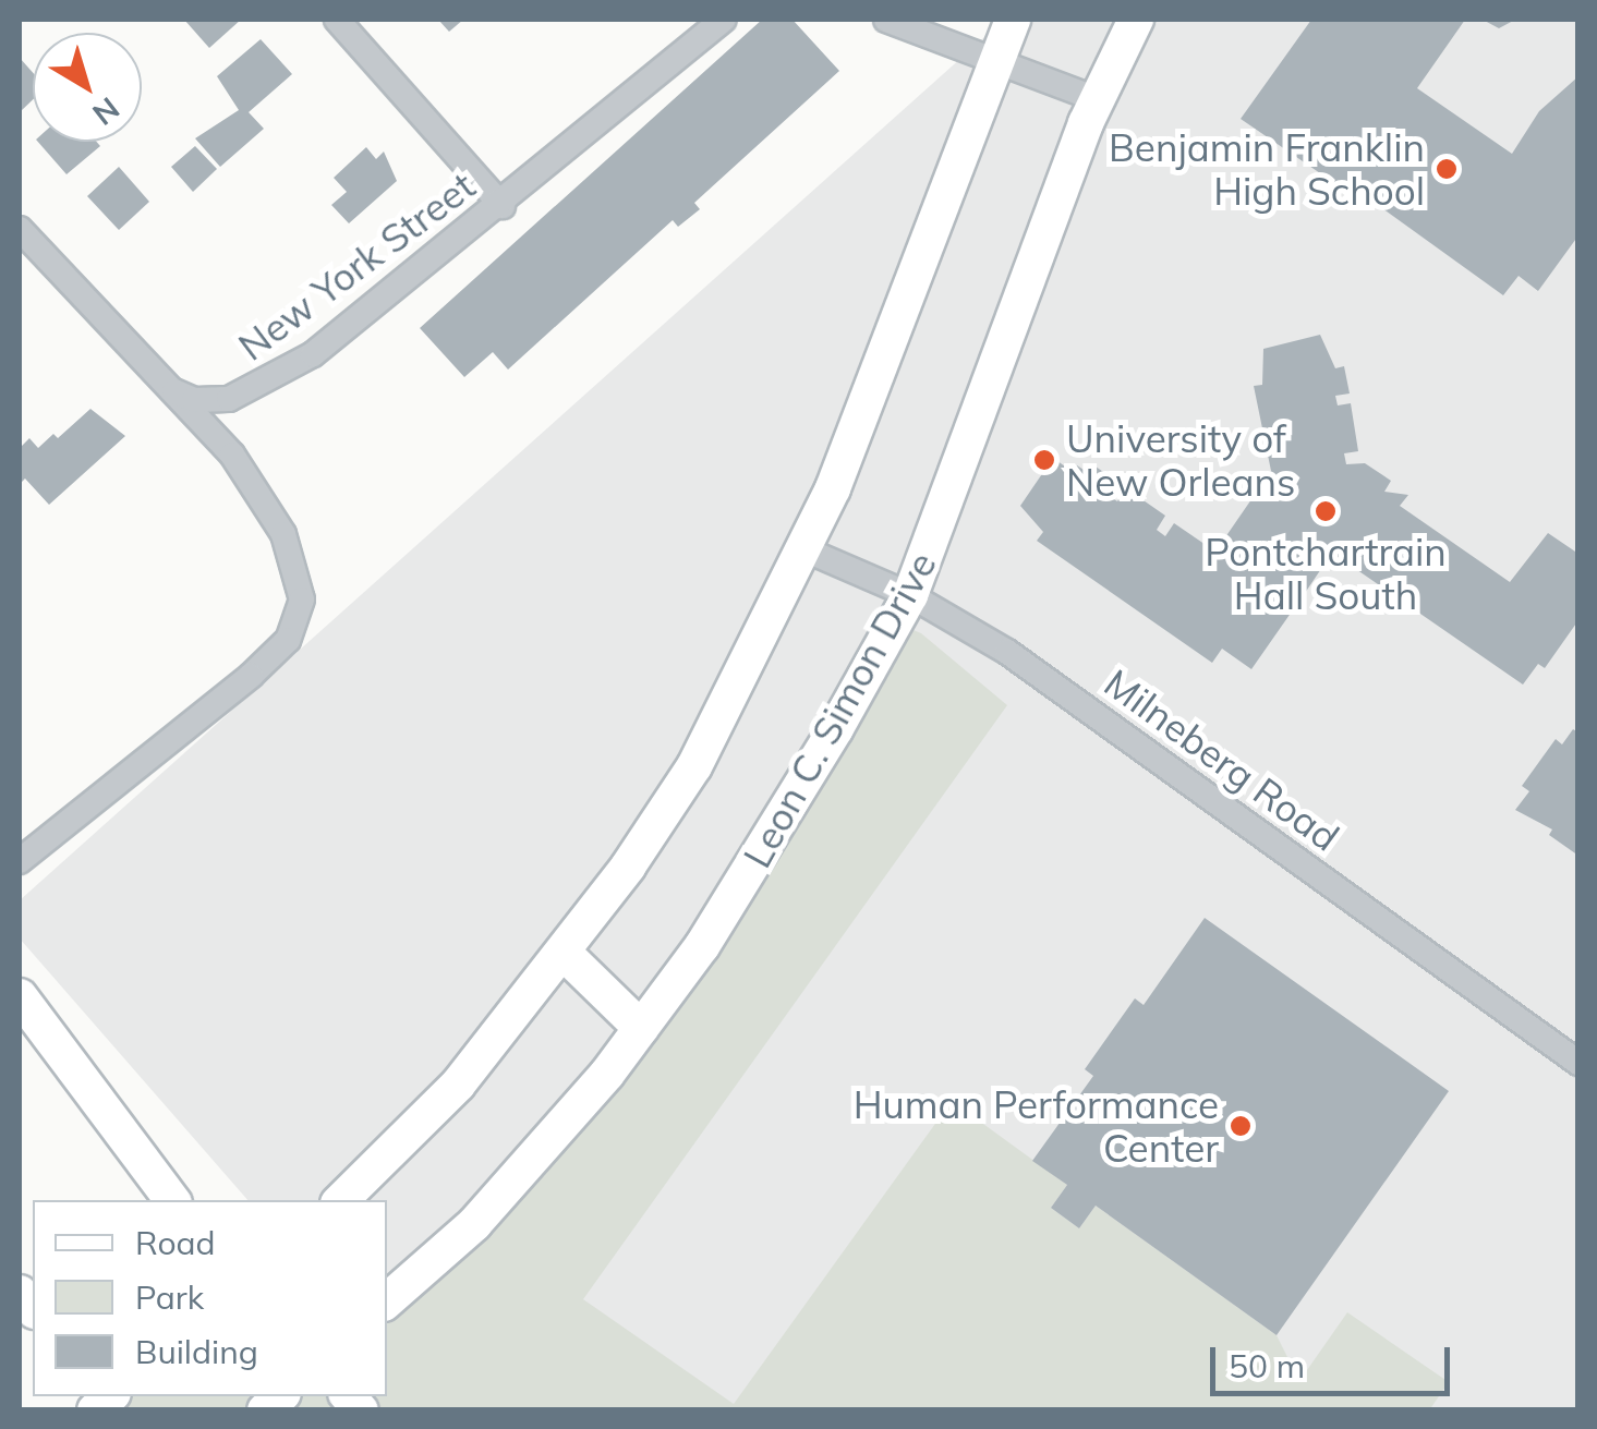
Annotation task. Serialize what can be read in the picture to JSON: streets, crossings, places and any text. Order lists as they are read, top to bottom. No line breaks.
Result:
{"streets":{"main road":["Leon C. Simon Drive"],"street":["New York Street","Milneberg Road"]},"crossings":[["Leon C. Simon Drive","Milneberg Road"]],"places":["Benjamin Franklin High School","University of New Orleans","Pontchartrain Hall South","Human Performance Center"],"legend":["Road","Park","Building"],"scale_bar":"50 m","north":"bottom right"}
